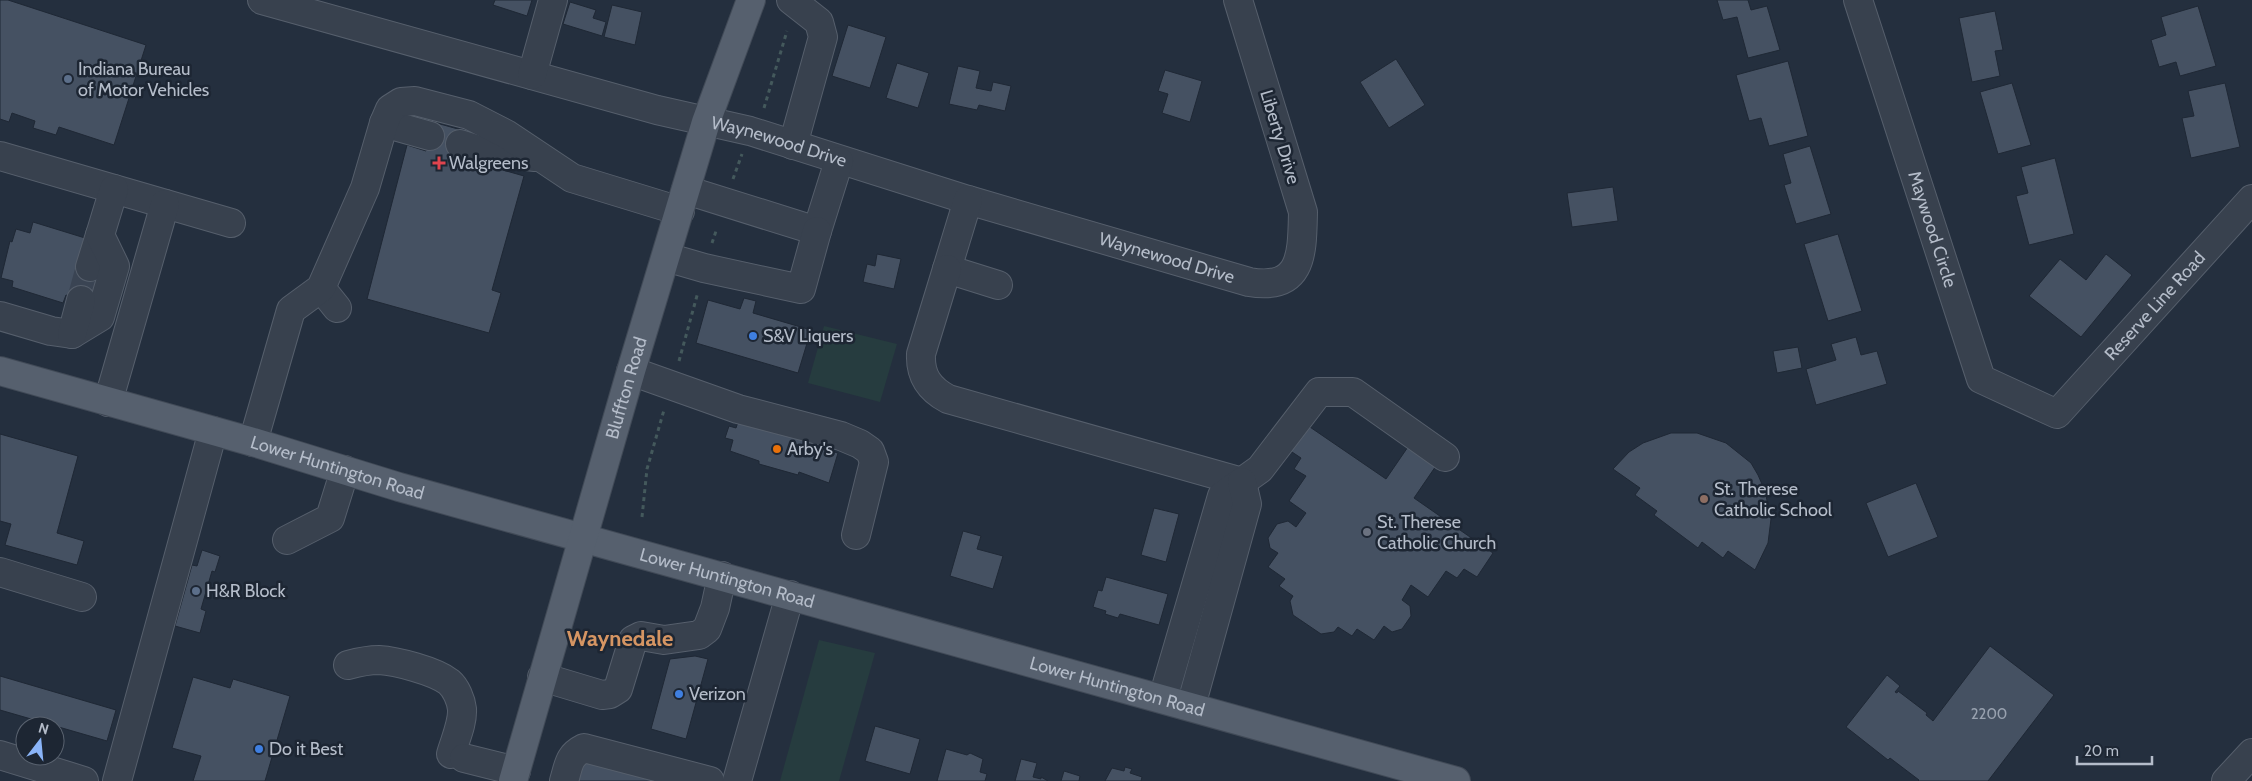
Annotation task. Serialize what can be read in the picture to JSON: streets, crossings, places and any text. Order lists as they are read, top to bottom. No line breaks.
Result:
{"streets":{"main road":["Bluffton Road","Lower Huntington Road"],"street":["Liberty Drive","Waynewood Drive","Maywood Circle","Reserve Line Road"]},"crossings":[["Liberty Drive","Waynewood Drive"],["Waynewood Drive","Bluffton Road"],["Maywood Circle","Reserve Line Road"],["Bluffton Road","Lower Huntington Road"]],"districts":["Waynedale"],"places":{"other":["Indiana Bureau of Motor Vehicles","S&V Liquers","Arby's","St. Therese Catholic School","St. Therese Catholic Church","H&R Block","Verizon","Do it Best"],"health":["Walgreens"]},"house_numbers":["2200"],"scale_bar":"20 m","north":"top"}
